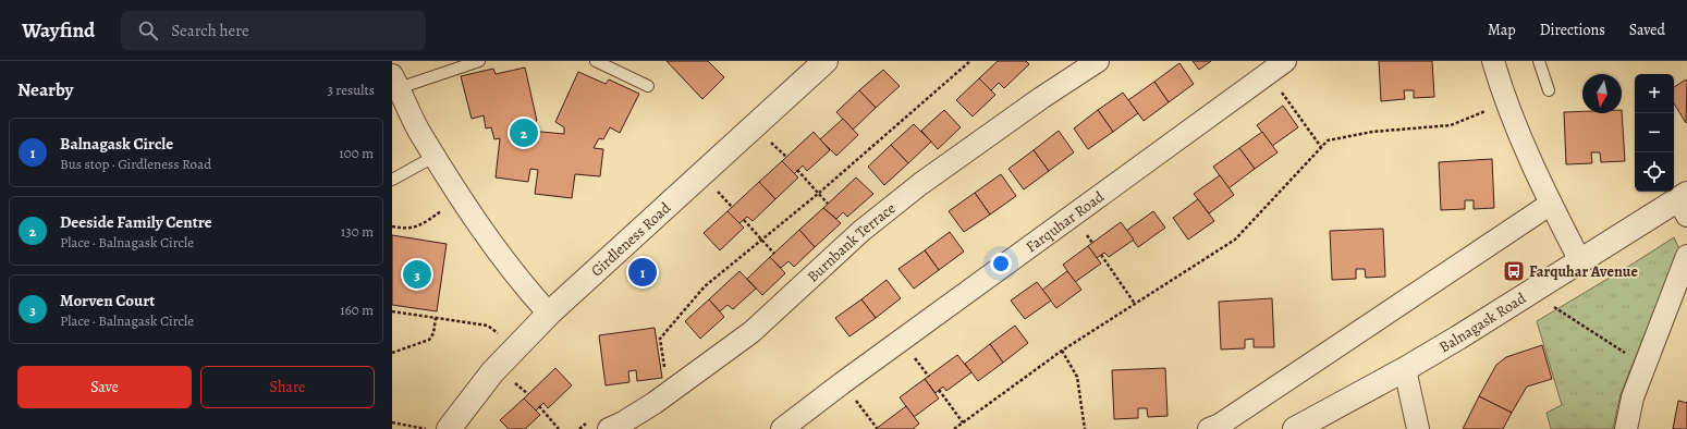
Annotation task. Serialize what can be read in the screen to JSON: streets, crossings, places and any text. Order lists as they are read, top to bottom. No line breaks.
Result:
{"streets":{"street":["Farquhar Road","Girdleness Road","Burnbank Terrace","Balnagask Road"]},"places":{"bus stop":["Farquhar Avenue"]},"north":"bottom","page":{"header":"Wayfind","search":"Search here","nav":["Map","Directions","Saved"],"heading":["Nearby","3 results"],"map_buttons":["+","−"],"pins":["2","1","3"],"list":[{"mark":"1","name":"Balnagask Circle","note":"Bus stop · Girdleness Road","value":"100 m"},{"mark":"2","name":"Deeside Family Centre","note":"Place · Balnagask Circle","value":"130 m"},{"mark":"3","name":"Morven Court","note":"Place · Balnagask Circle","value":"160 m"}],"buttons":["Save","Share"]}}
